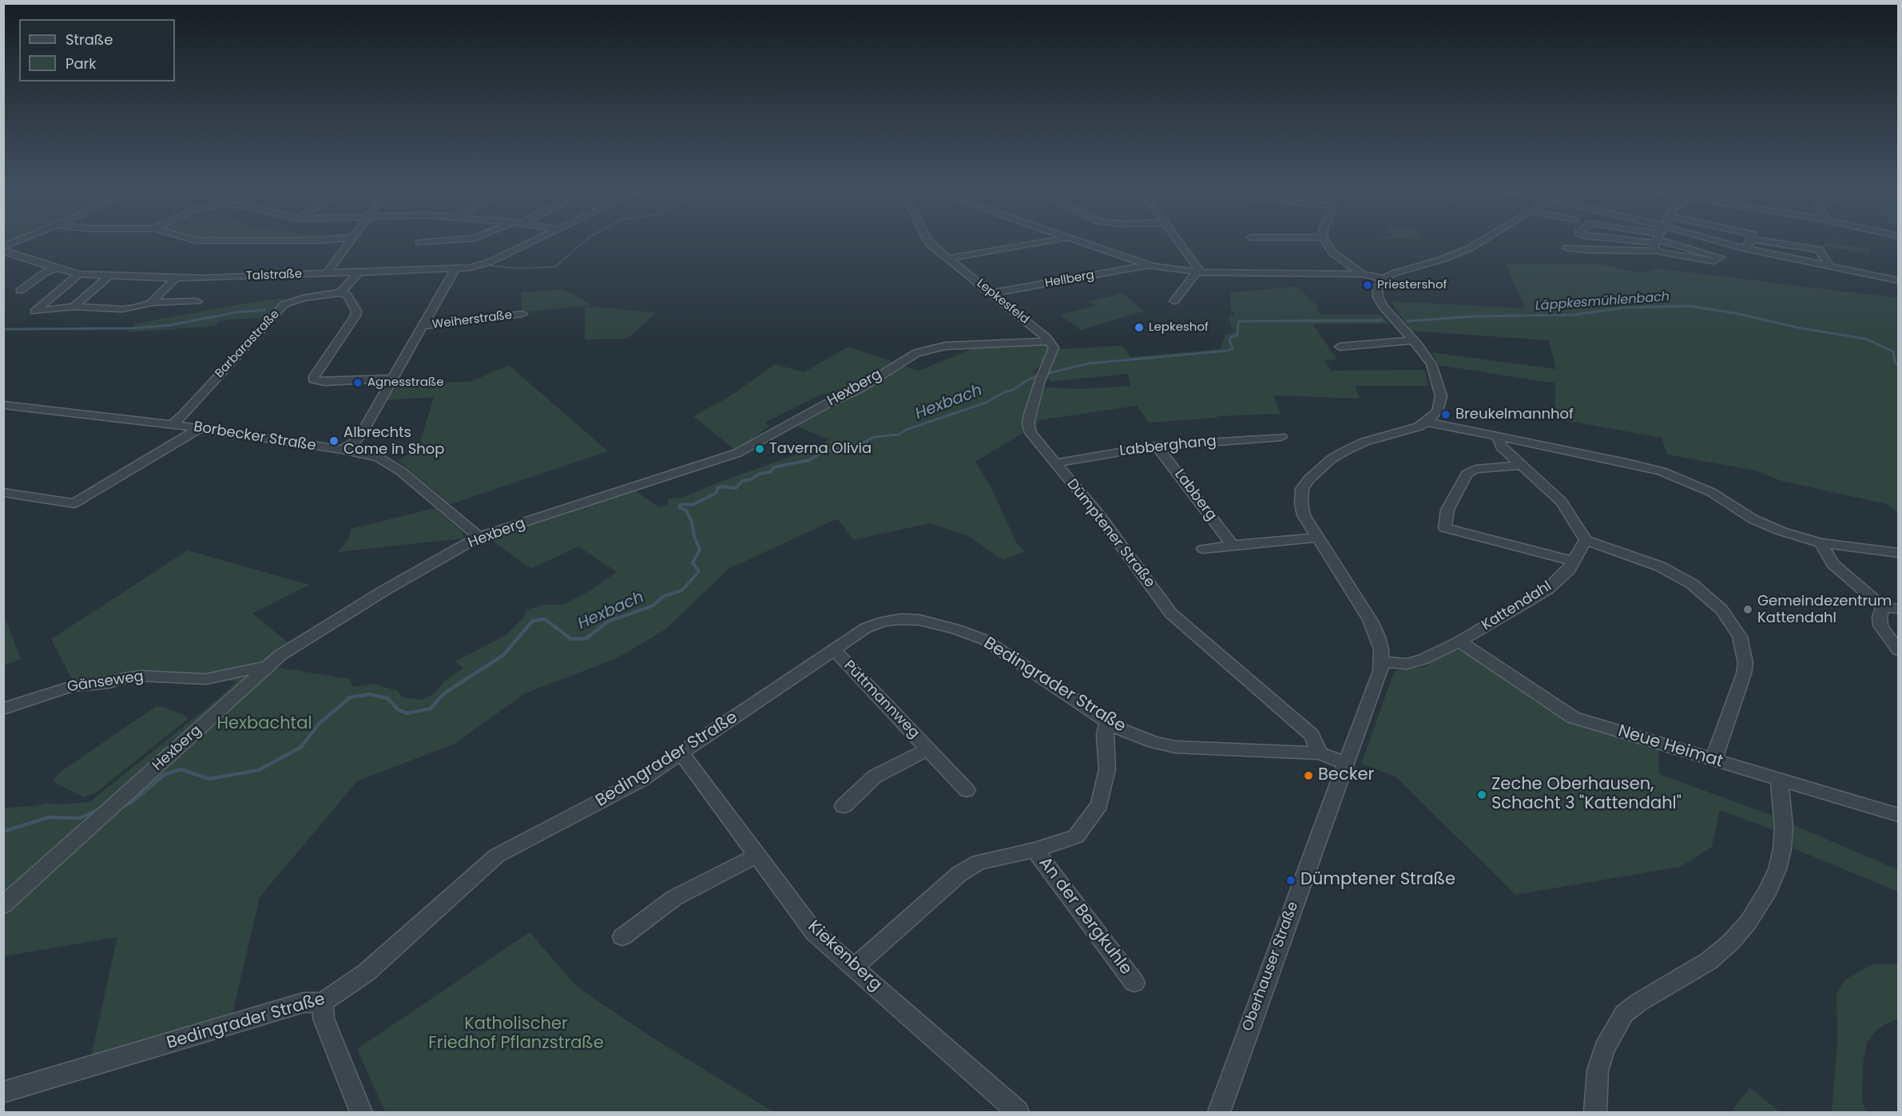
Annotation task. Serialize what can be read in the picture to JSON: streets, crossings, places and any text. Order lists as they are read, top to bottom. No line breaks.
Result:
{"streets":{"street":["Talstraße","Hellberg","Lepkesfeld","Weiherstraße","Barbarastraße","Hexberg","Borbecker Straße","Labberghang","Labberg","Dümptener Straße","Kattendahl","Gänseweg","Bedingrader Straße","Püttmannweg","Neue Heimat","An der Bergkuhle","Kiekenberg","Oberhauser Straße"]},"crossings":[["Hellberg","Lepkesfeld"],["Lepkesfeld","Hexberg"],["Lepkesfeld","Dümptener Straße"],["Barbarastraße","Borbecker Straße"],["Hexberg","Borbecker Straße"],["Hexberg","Dümptener Straße"],["Hexberg","Gänseweg"],["Labberghang","Labberg"],["Labberghang","Dümptener Straße"],["Dümptener Straße","Bedingrader Straße"],["Kattendahl","Neue Heimat"],["Kattendahl","Oberhauser Straße"],["Bedingrader Straße","Püttmannweg"],["Bedingrader Straße","An der Bergkuhle"],["Bedingrader Straße","Kiekenberg"],["Bedingrader Straße","Oberhauser Straße"],["An der Bergkuhle","Kiekenberg"]],"water":["Läppkesmühlenbach","Hexbach"],"parks":["Hexbachtal","Katholischer Friedhof Pflanzstraße"],"places":["Priestershof","Lepkeshof","Agnesstraße","Breukelmannhof","Albrechts Come in Shop","Taverna Olivia","Gemeindezentrum Kattendahl","Becker","Zeche Oberhausen, Schacht 3 \"Kattendahl\"","Dümptener Straße"],"legend":["Straße","Park"]}
